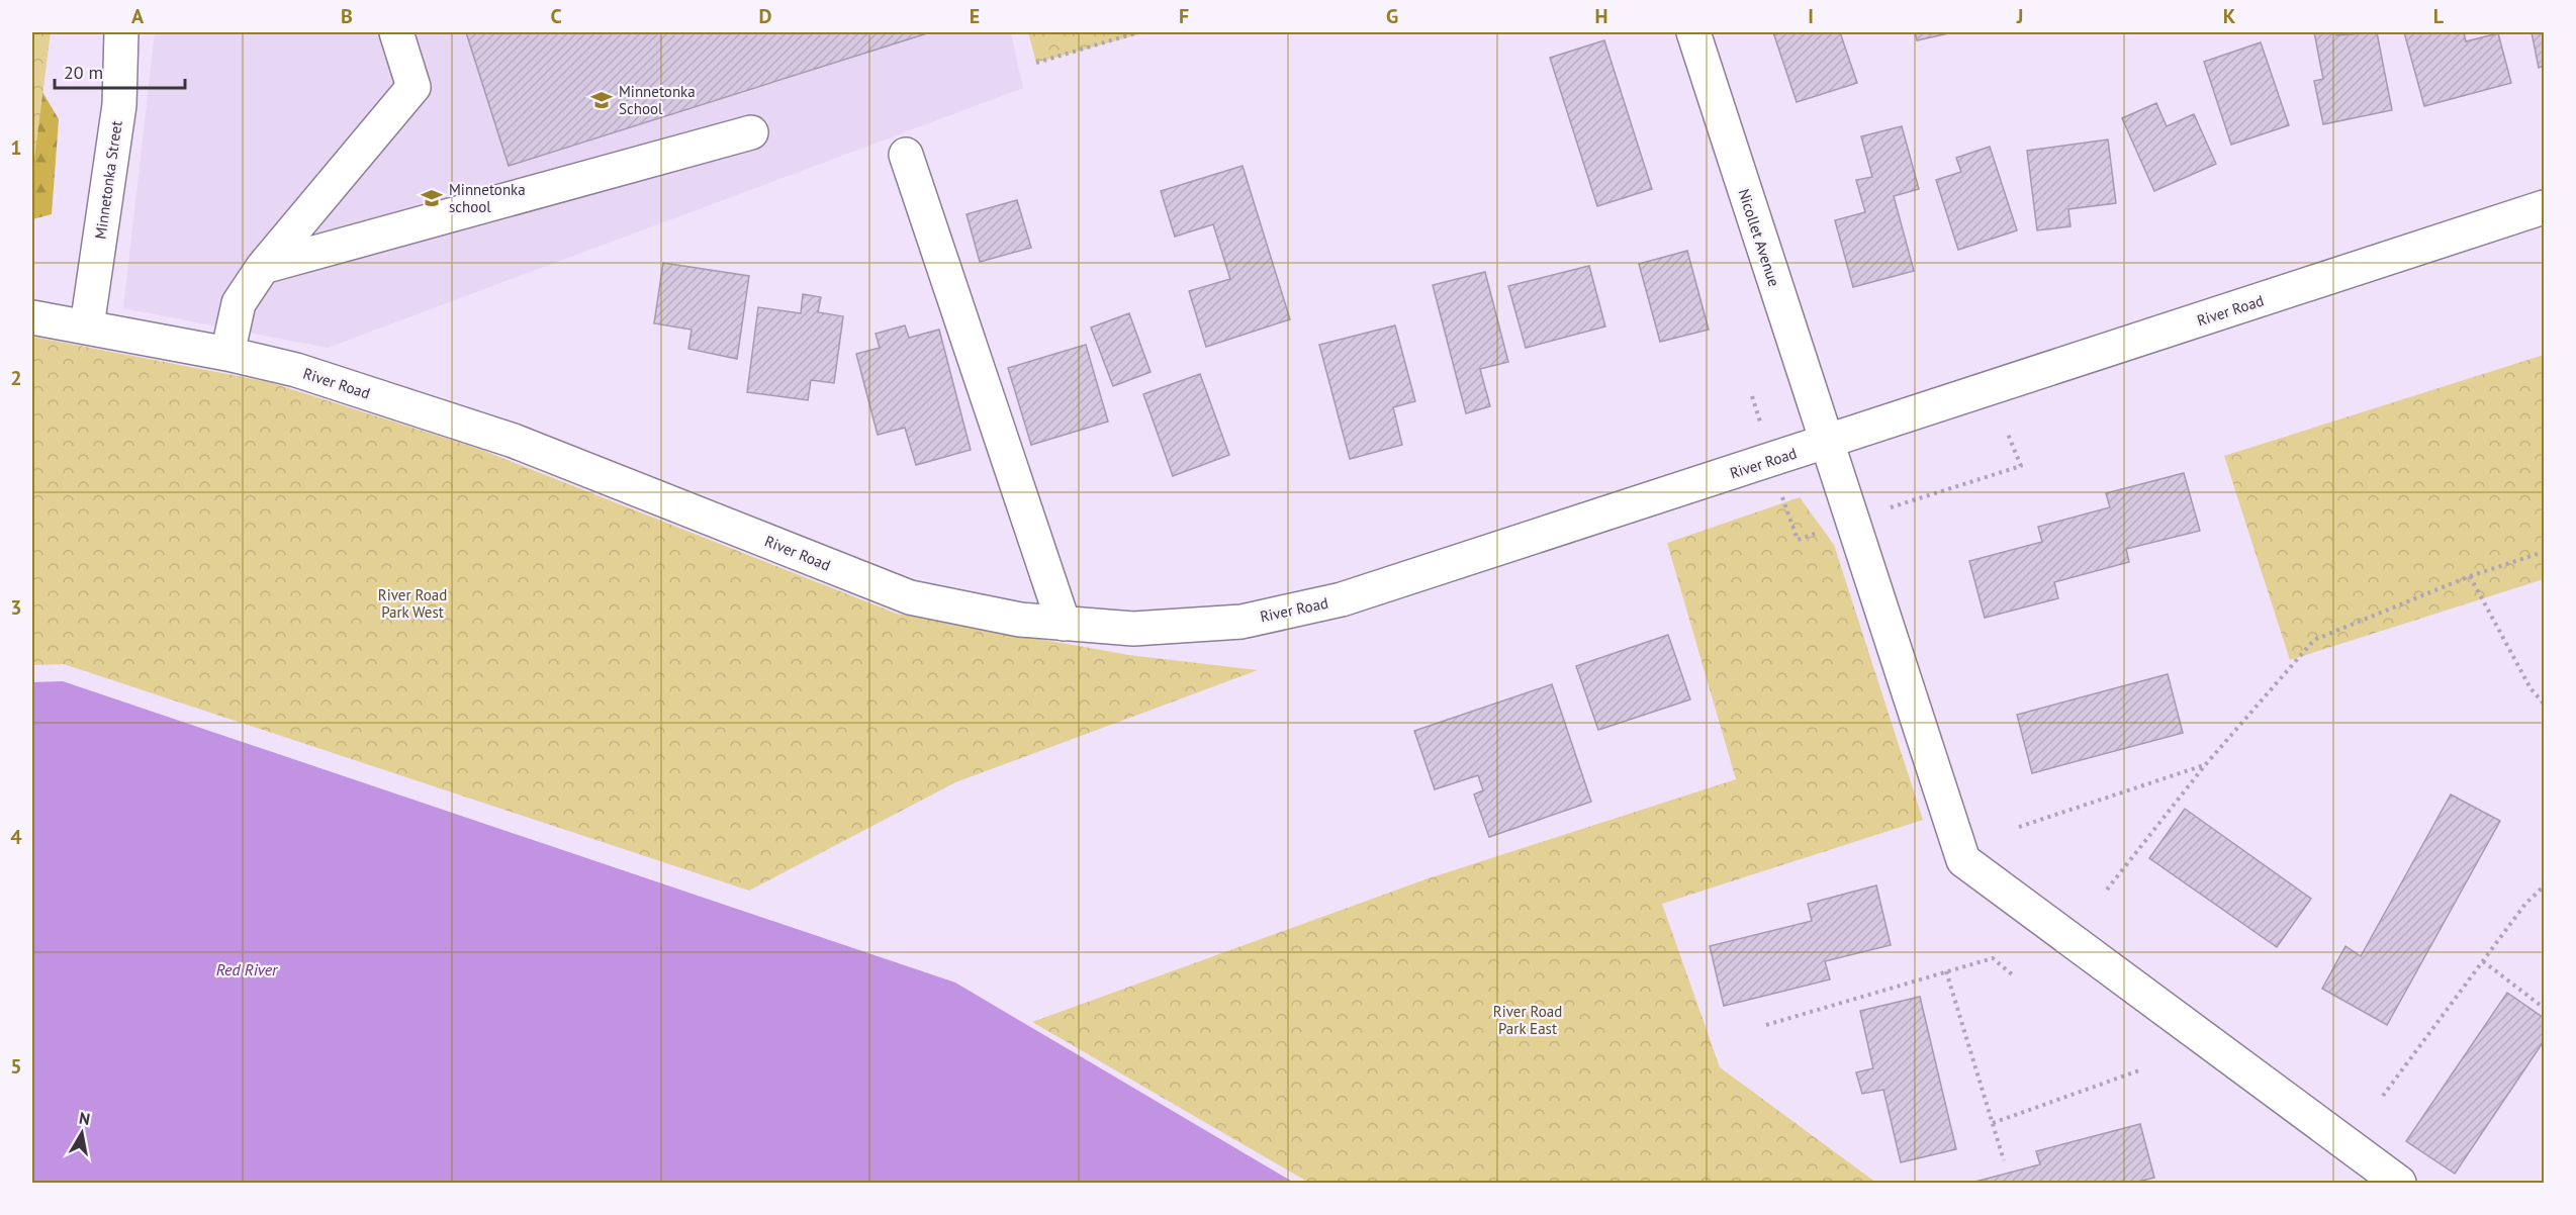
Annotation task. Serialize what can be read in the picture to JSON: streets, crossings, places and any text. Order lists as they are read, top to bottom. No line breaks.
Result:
{"streets":{"street":["Minnetonka Street","Nicollet Avenue","River Road"]},"crossings":[["Minnetonka Street","River Road"],["Nicollet Avenue","River Road"]],"water":["Red River"],"parks":["River Road Park West","River Road Park East"],"places":{"school or university":["Minnetonka School","Minnetonka school"]},"scale_bar":"20 m","north":"top","grid":{"columns":["A","B","C","D","E","F","G","H","I","J","K","L"],"rows":["1","2","3","4","5"]}}
